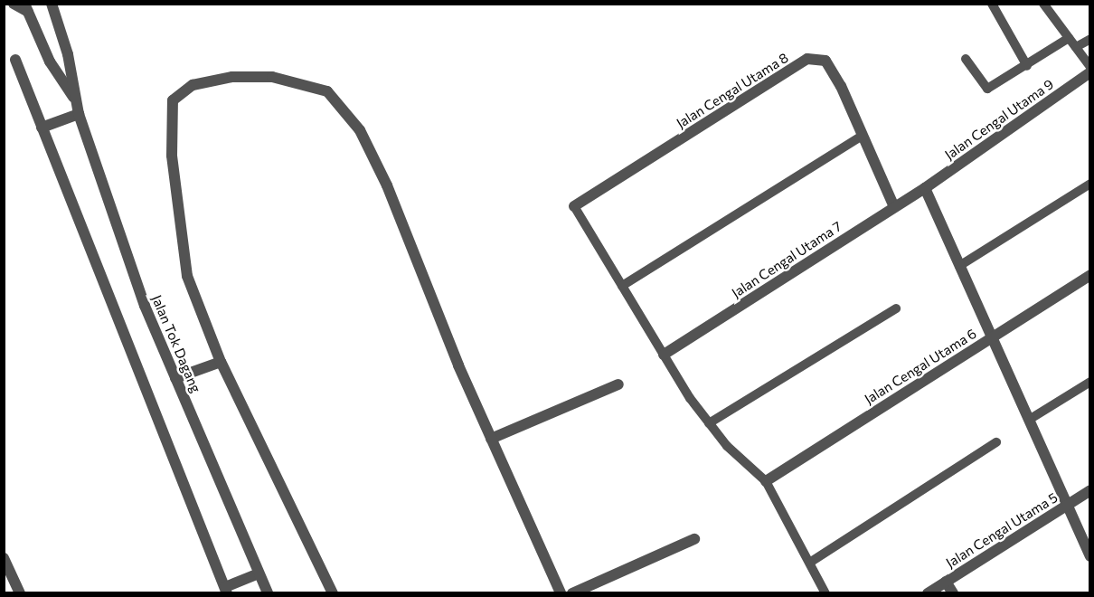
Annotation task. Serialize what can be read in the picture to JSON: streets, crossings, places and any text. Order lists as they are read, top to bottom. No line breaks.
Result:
{"streets":{"street":["Jalan Cengal Utama 8","Jalan Cengal Utama 9","Jalan Cengal Utama 7","Jalan Tok Dagang","Jalan Cengal Utama 6","Jalan Cengal Utama 5"]},"crossings":[["Jalan Cengal Utama 8","Jalan Cengal Utama 7"],["Jalan Cengal Utama 9","Jalan Cengal Utama 7"]]}
